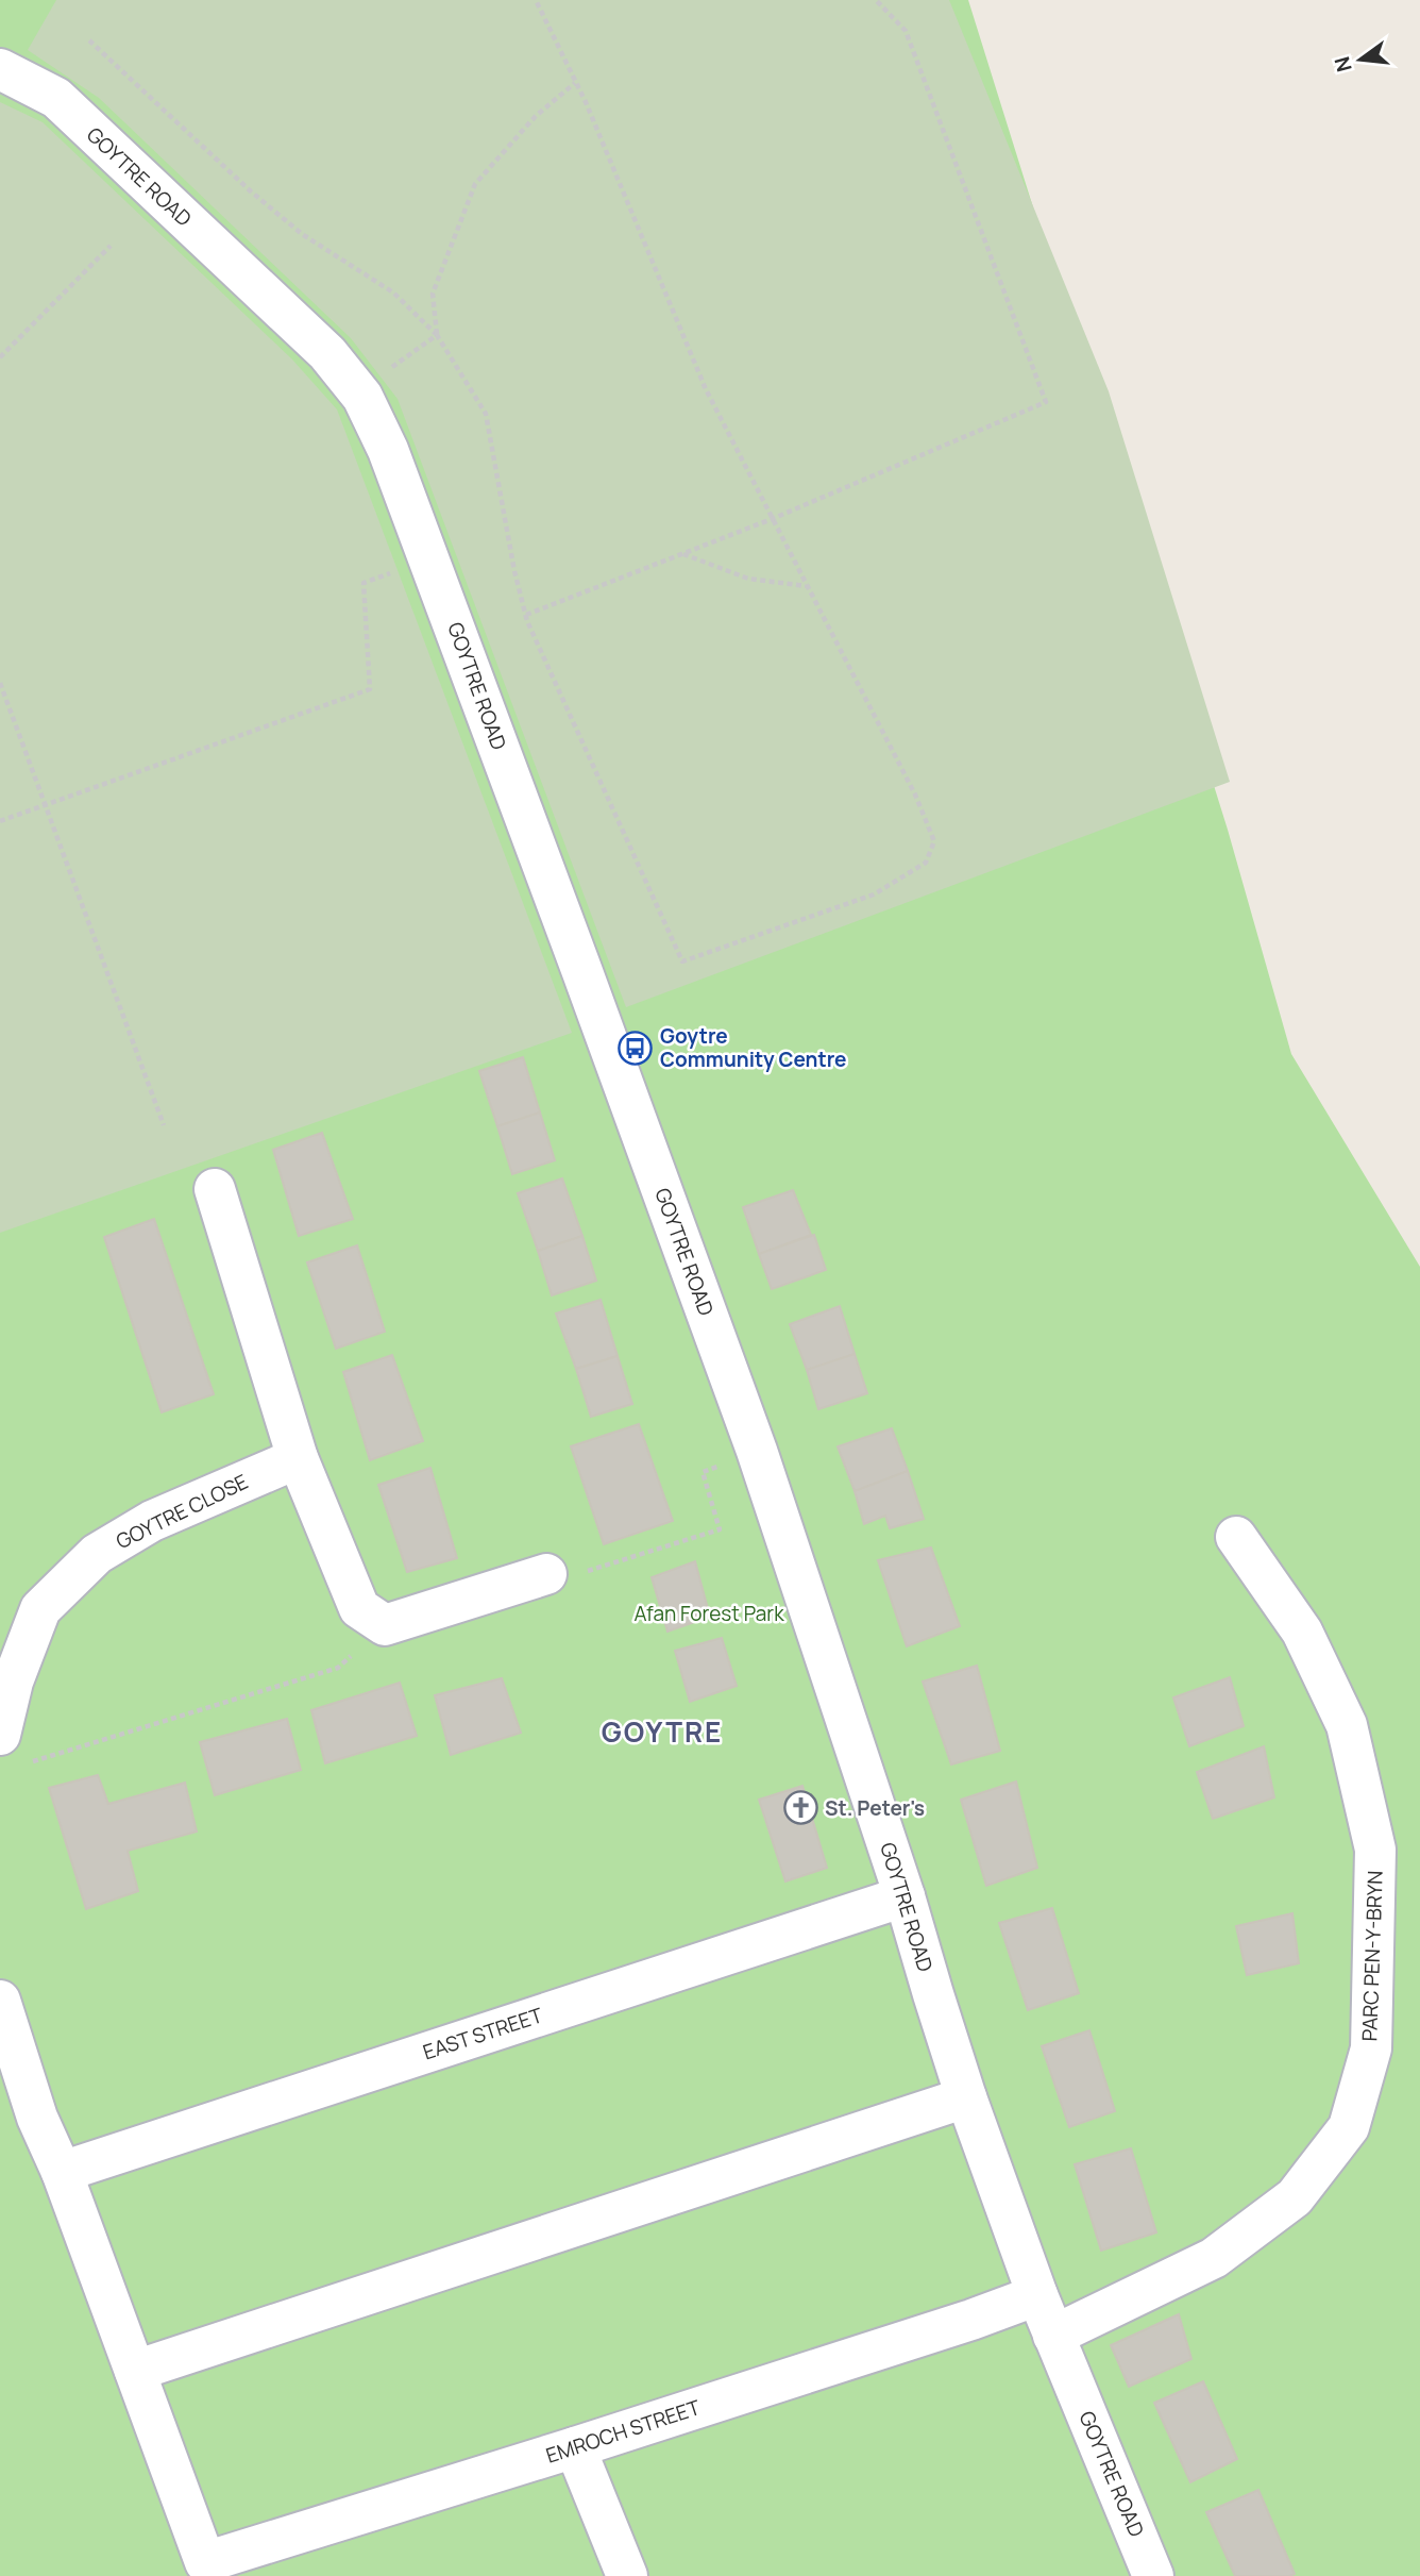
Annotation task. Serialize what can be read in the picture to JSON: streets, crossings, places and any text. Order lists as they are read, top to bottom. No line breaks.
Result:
{"streets":{"street":["GOYTRE ROAD","GOYTRE CLOSE","PARC PEN-Y-BRYN","EAST STREET","EMROCH STREET"]},"crossings":[["GOYTRE ROAD","PARC PEN-Y-BRYN"],["GOYTRE ROAD","EAST STREET"],["GOYTRE ROAD","EMROCH STREET"]],"districts":["GOYTRE"],"parks":["Afan Forest Park"],"places":{"bus stop":["Goytre Community Centre"],"church":["St. Peter's"]},"north":"left"}
